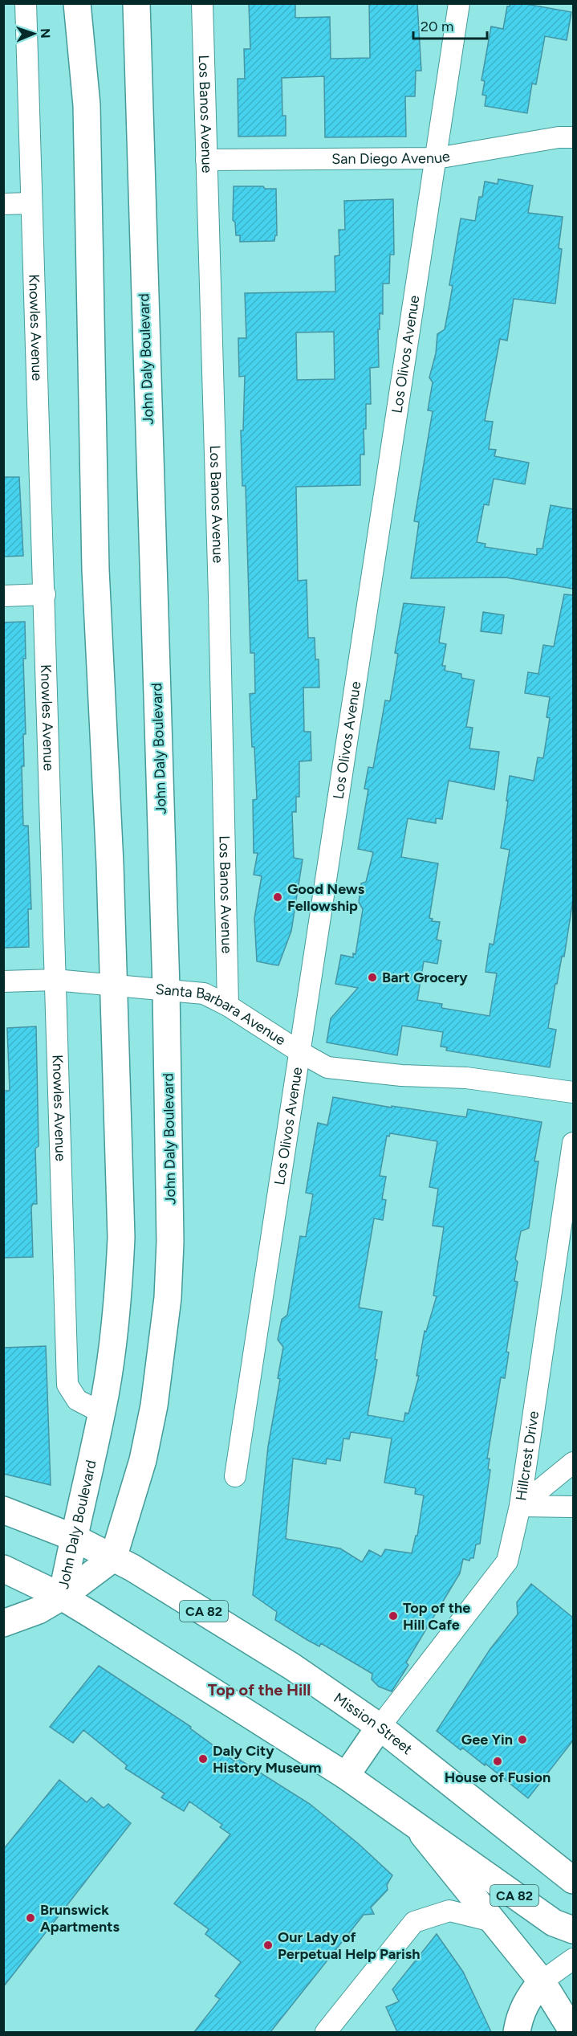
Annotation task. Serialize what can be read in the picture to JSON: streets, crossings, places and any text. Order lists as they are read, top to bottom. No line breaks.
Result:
{"streets":{"main road":["John Daly Boulevard","CA 82","Mission Street"],"street":["Los Banos Avenue","San Diego Avenue","Knowles Avenue","Los Olivos Avenue","Santa Barbara Avenue","Hillcrest Drive"]},"crossings":[["Los Banos Avenue","San Diego Avenue"],["Los Banos Avenue","Santa Barbara Avenue"],["San Diego Avenue","Los Olivos Avenue"],["Knowles Avenue","John Daly Boulevard"],["Knowles Avenue","Santa Barbara Avenue"],["Los Olivos Avenue","Santa Barbara Avenue"],["John Daly Boulevard","Santa Barbara Avenue"],["John Daly Boulevard","CA 82"],["John Daly Boulevard","Mission Street"],["Hillcrest Drive","Mission Street"]],"districts":["Top of the Hill"],"places":["Good News Fellowship","Bart Grocery","Top of the Hill Cafe","Gee Yin","Daly City History Museum","House of Fusion","Brunswick Apartments","Our Lady of Perpetual Help Parish"],"scale_bar":"20 m","north":"right"}
